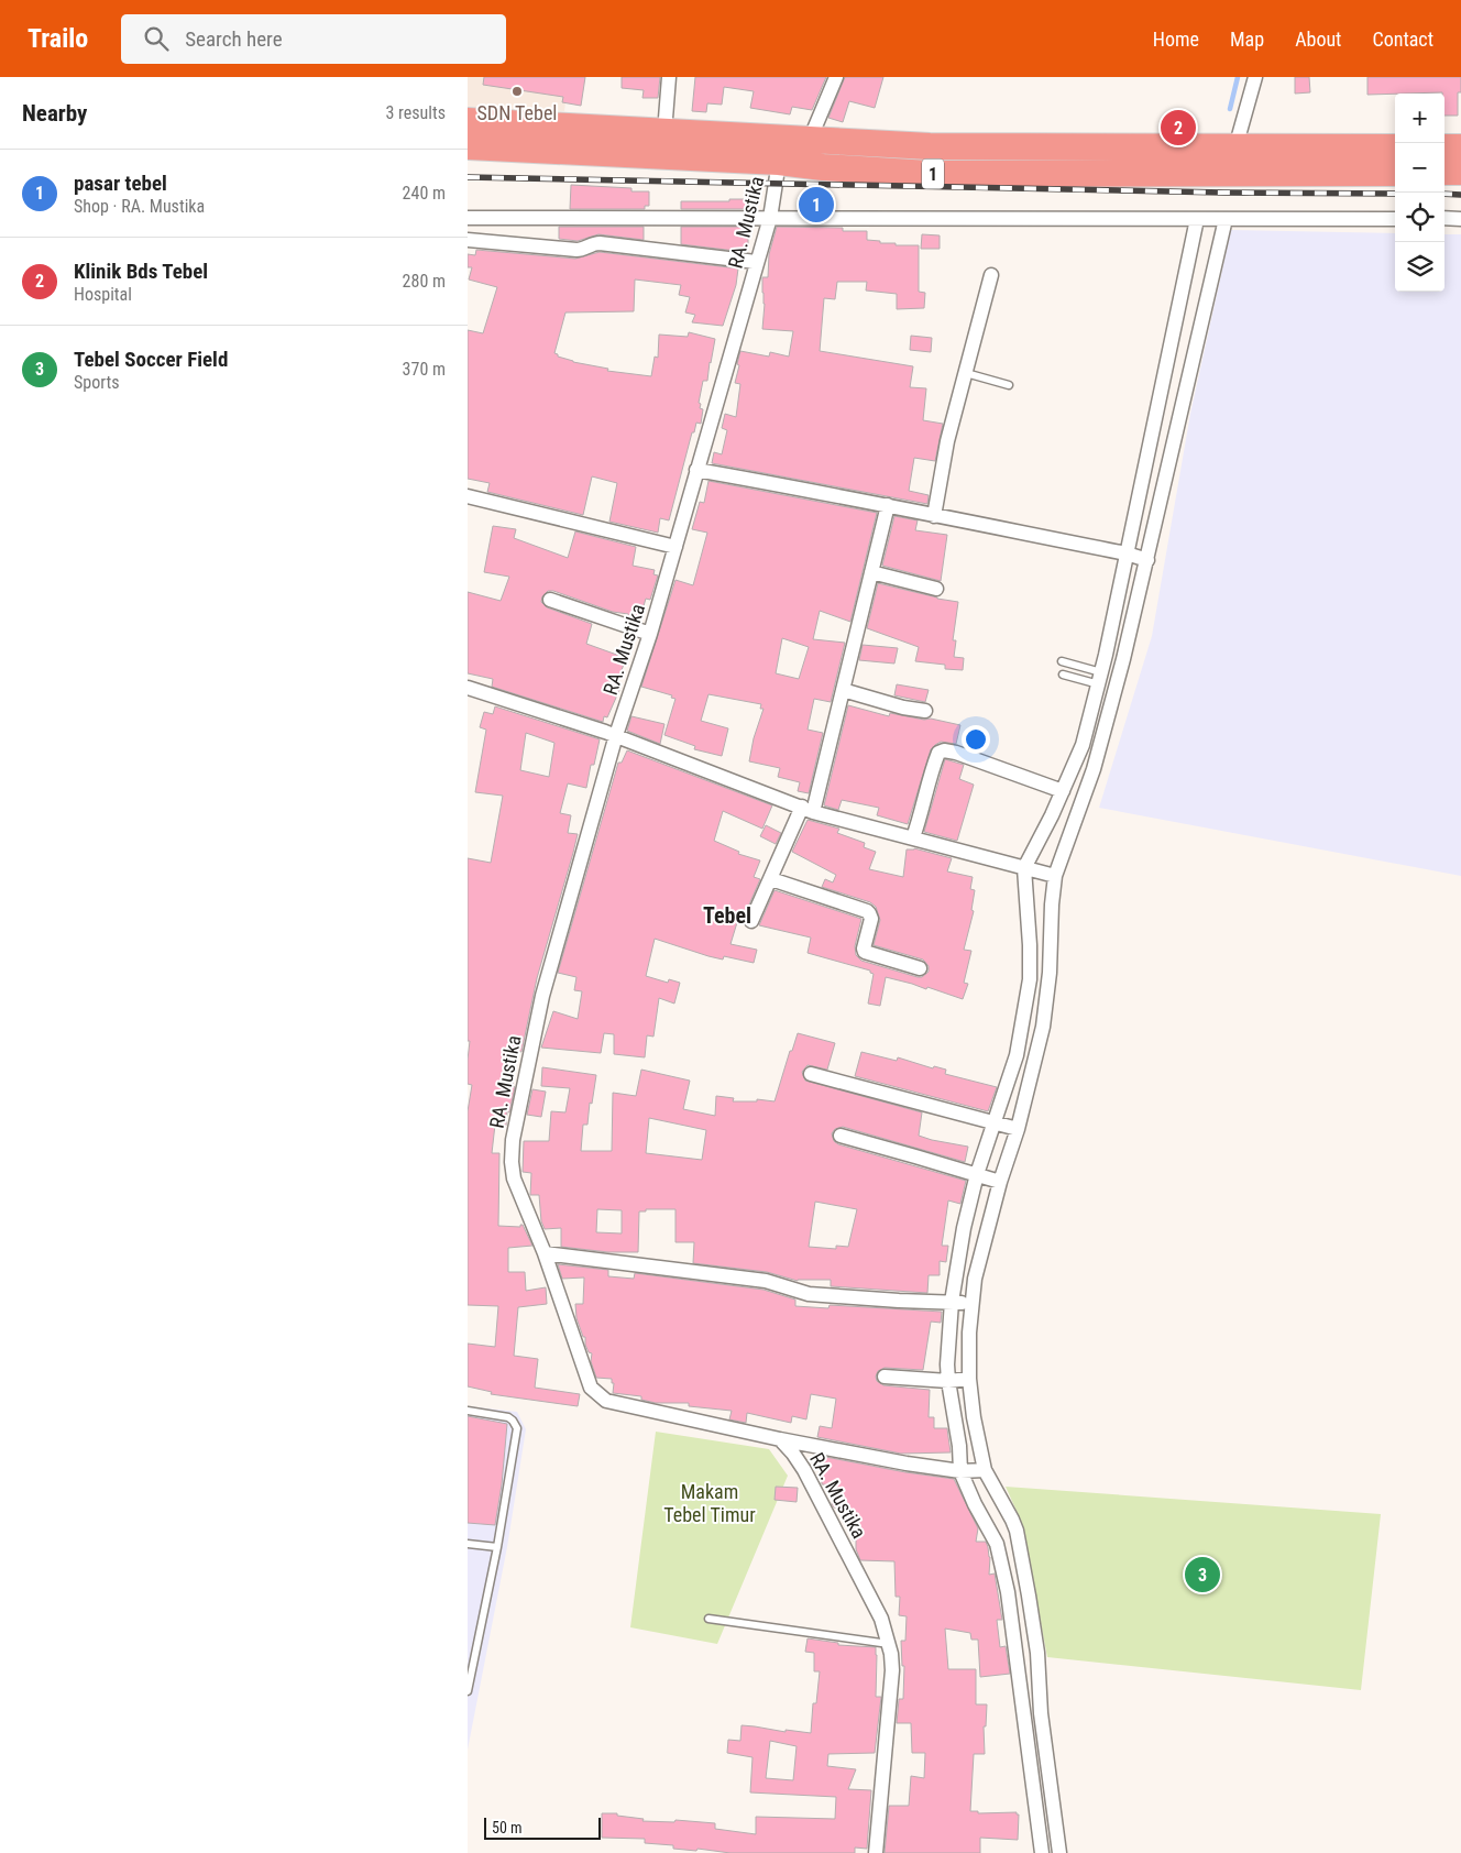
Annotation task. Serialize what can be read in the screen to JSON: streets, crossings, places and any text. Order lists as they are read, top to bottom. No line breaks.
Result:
{"streets":{"highway":["1"],"street":["RA. Mustika"]},"crossings":[["1","RA. Mustika"]],"districts":["Tebel"],"parks":["Makam Tebel Timur"],"places":["SDN Tebel"],"scale_bar":"50 m","page":{"header":"Trailo","search":"Search here","nav":["Home","Map","About","Contact"],"heading":["Nearby","3 results"],"map_buttons":["+","−"],"pins":["2","1","3"],"list":[{"mark":"1","name":"pasar tebel","note":"Shop · RA. Mustika","value":"240 m"},{"mark":"2","name":"Klinik Bds Tebel","note":"Hospital","value":"280 m"},{"mark":"3","name":"Tebel Soccer Field","note":"Sports","value":"370 m"}],"scale":"50 m"}}
